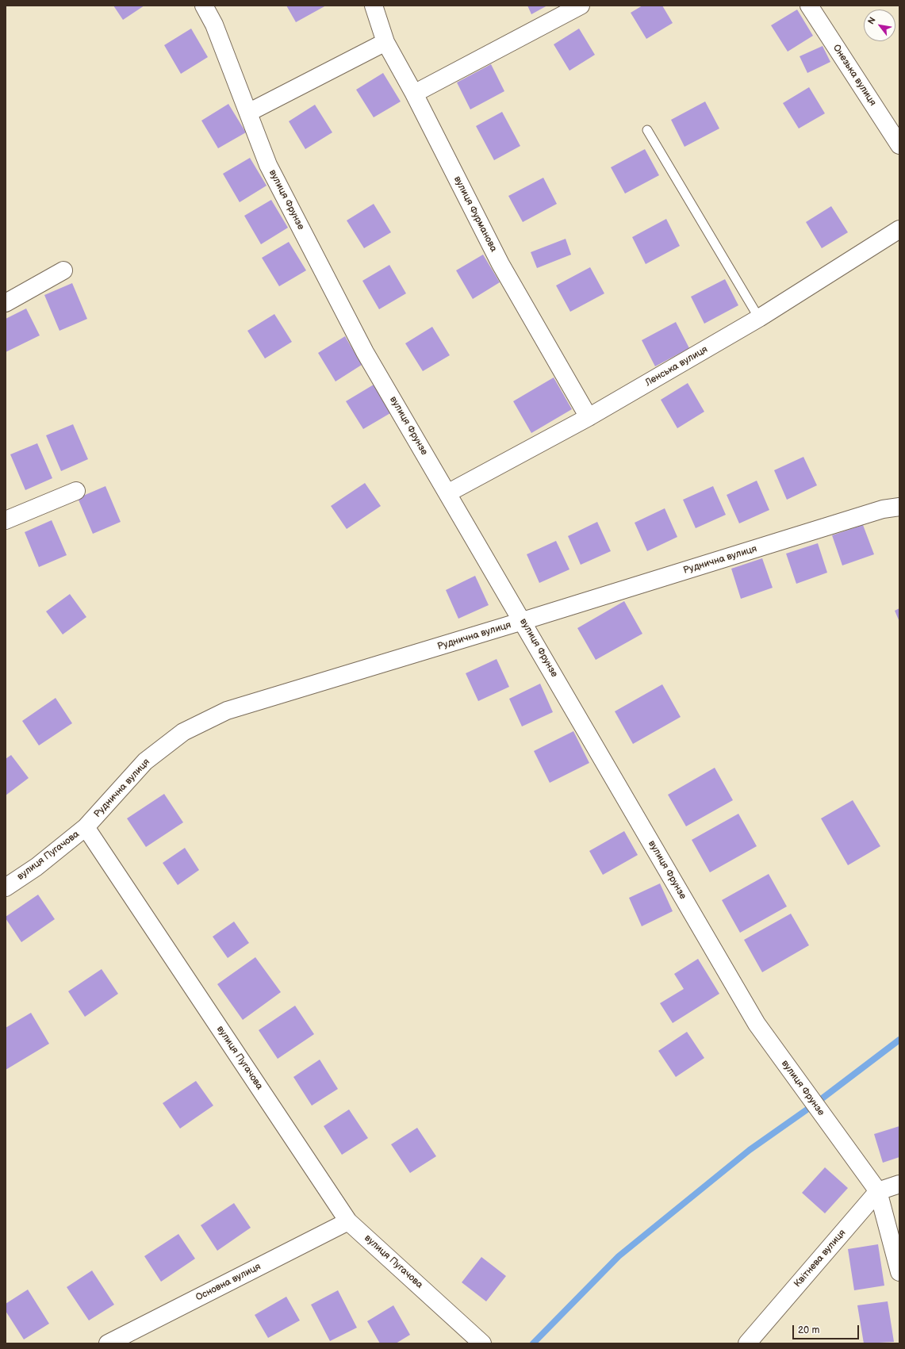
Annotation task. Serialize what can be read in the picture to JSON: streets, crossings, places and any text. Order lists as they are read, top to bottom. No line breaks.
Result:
{"streets":{"street":["Онезька вулиця","вулиця Фрунзе","вулиця Фурманова","Ленська вулиця","Руднична вулиця","вулиця Пугачова","Квітнева вулиця","Основна вулиця"]},"crossings":[["вулиця Фрунзе","Ленська вулиця"],["вулиця Фрунзе","Руднична вулиця"],["вулиця Фрунзе","Квітнева вулиця"],["вулиця Фурманова","Ленська вулиця"],["Руднична вулиця","вулиця Пугачова"],["вулиця Пугачова","Основна вулиця"]],"scale_bar":"20 m","north":"top left"}
